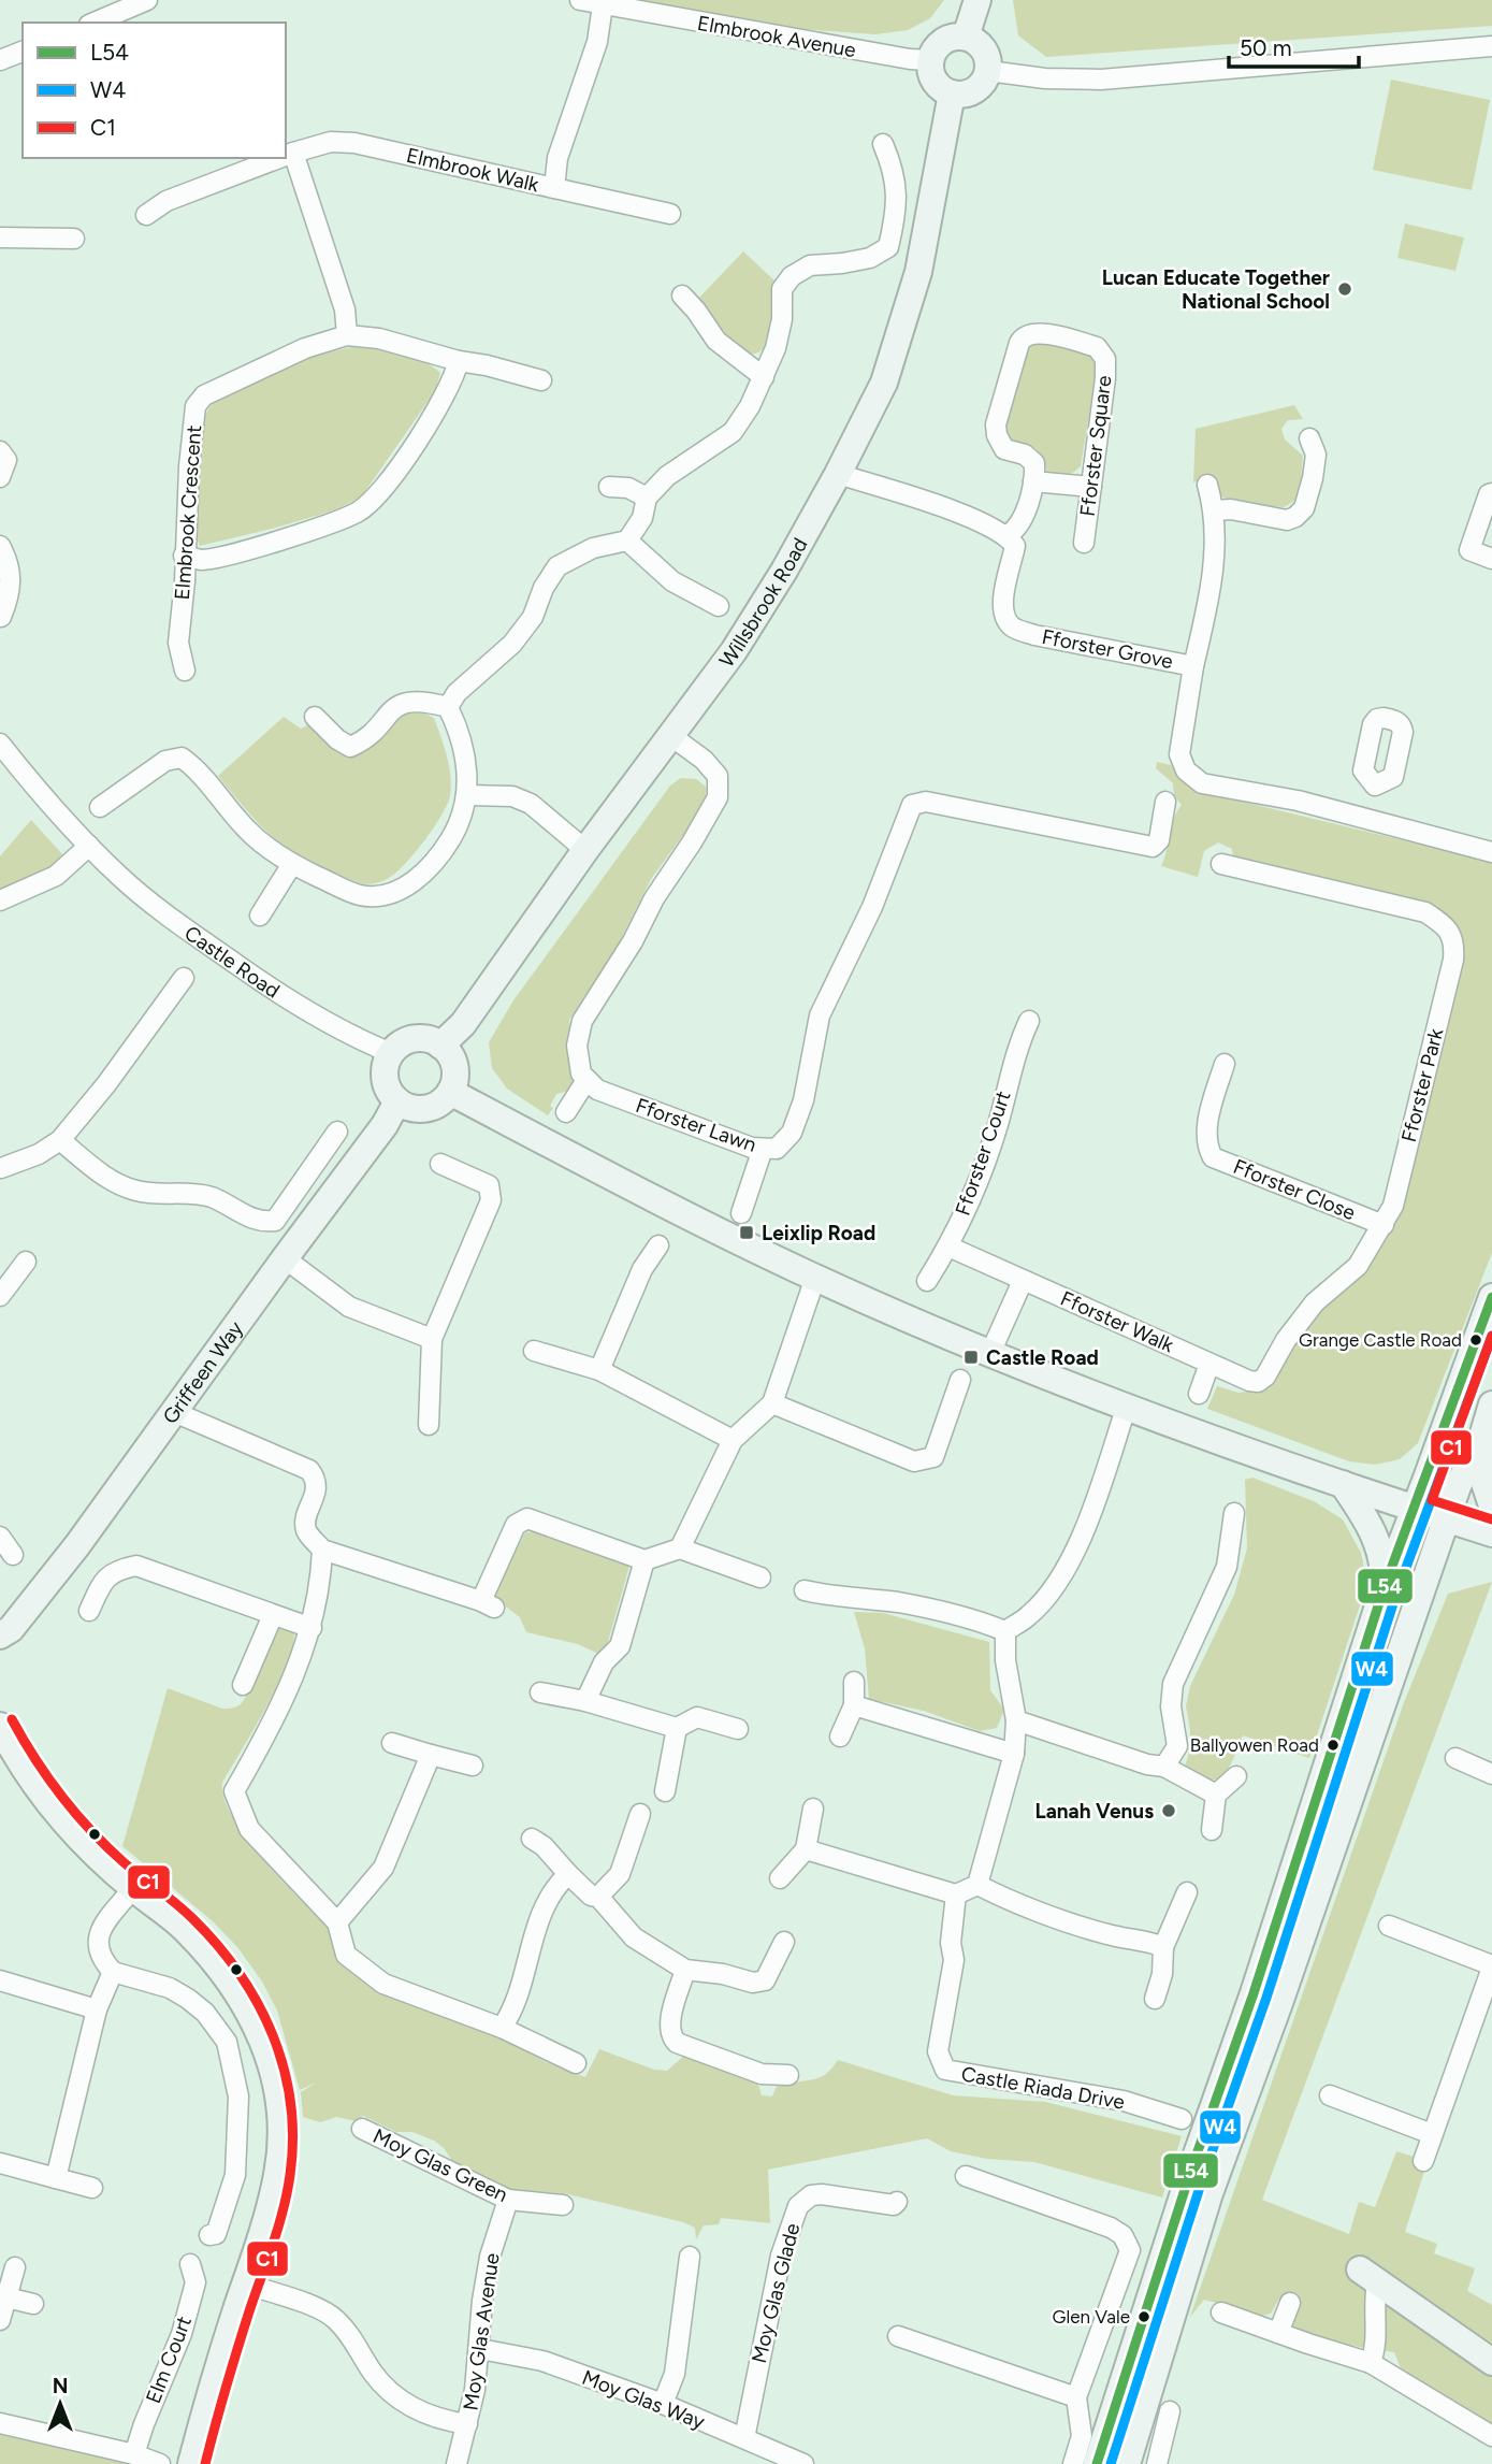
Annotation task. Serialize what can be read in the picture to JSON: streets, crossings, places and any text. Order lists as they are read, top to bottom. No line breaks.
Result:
{"streets":{"street":["Elmbrook Avenue","Elmbrook Walk","Fforster Square","Elmbrook Crescent","Willsbrook Road","Fforster Grove","Castle Road","Fforster Park","Fforster Lawn","Fforster Court","Fforster Close","Fforster Walk","Griffeen Way","Castle Riada Drive","Moy Glas Green","Moy Glas Glade","Moy Glas Avenue","Elm Court","Moy Glas Way"]},"crossings":[["Elmbrook Avenue","Elmbrook Walk"],["Elmbrook Avenue","Willsbrook Road"],["Willsbrook Road","Castle Road"],["Willsbrook Road","Griffeen Way"],["Castle Road","Griffeen Way"],["Fforster Park","Fforster Close"],["Fforster Park","Fforster Walk"],["Fforster Court","Fforster Walk"],["Moy Glas Green","Moy Glas Avenue"],["Moy Glas Glade","Moy Glas Way"],["Moy Glas Avenue","Moy Glas Way"]],"places":{"other":["Lucan Educate Together National School","Grange Castle Road","Ballyowen Road","Lanah Venus","Glen Vale"],"transit":["Leixlip Road","Castle Road"]},"lines":["transit line L54","transit line W4","transit line C1"],"legend":["L54","W4","C1"],"scale_bar":"50 m","north":"top"}
